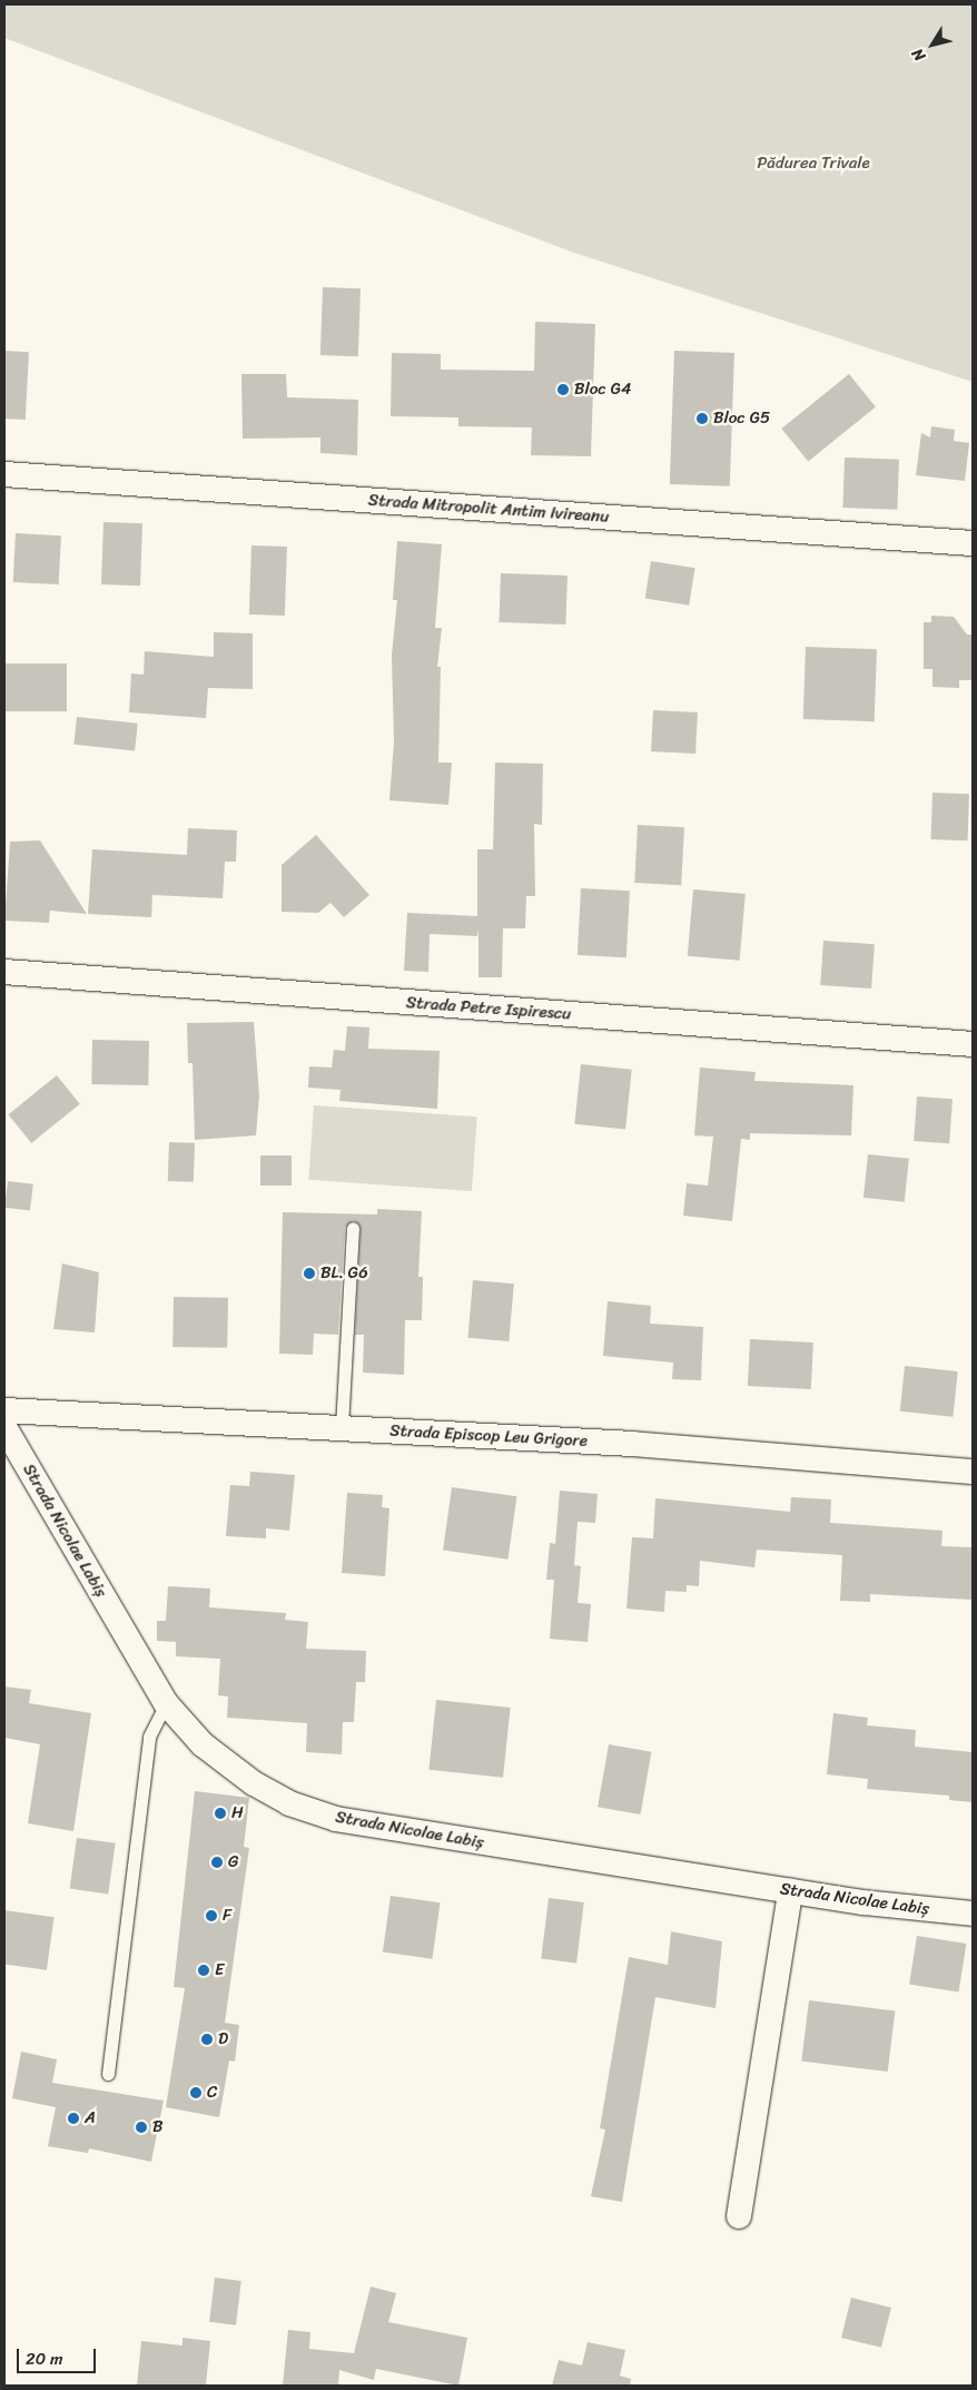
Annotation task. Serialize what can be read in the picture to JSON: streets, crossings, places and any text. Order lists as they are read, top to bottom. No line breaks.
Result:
{"streets":{"street":["Strada Mitropolit Antim Ivireanu","Strada Petre Ispirescu","Strada Episcop Leu Grigore","Strada Nicolae Labiș"]},"parks":["Pădurea Trivale"],"places":["Bloc G4","Bloc G5","BL. G6","H","G","F","E","D","C","A","B"],"scale_bar":"20 m","north":"bottom left"}
